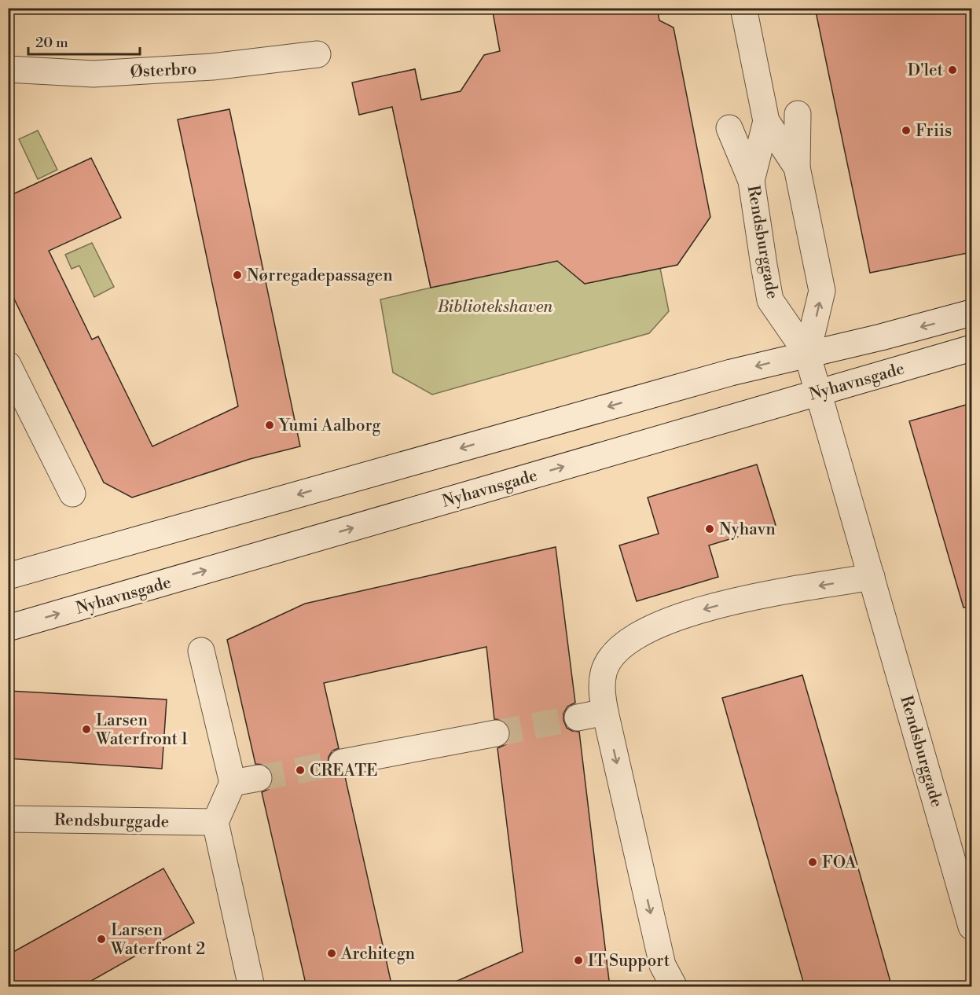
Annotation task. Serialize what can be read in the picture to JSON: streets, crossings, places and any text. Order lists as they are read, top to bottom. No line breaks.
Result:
{"streets":{"street":["Østerbro","Rendsburggade","Nyhavnsgade"]},"crossings":[["Rendsburggade","Nyhavnsgade"]],"parks":["Bibliotekshaven"],"places":["D'let","Friis","Nørregadepassagen","Yumi Aalborg","Nyhavn","Larsen Waterfront 1","CREATE","FOA","Larsen Waterfront 2","Architegn","IT Support"],"scale_bar":"20 m"}
